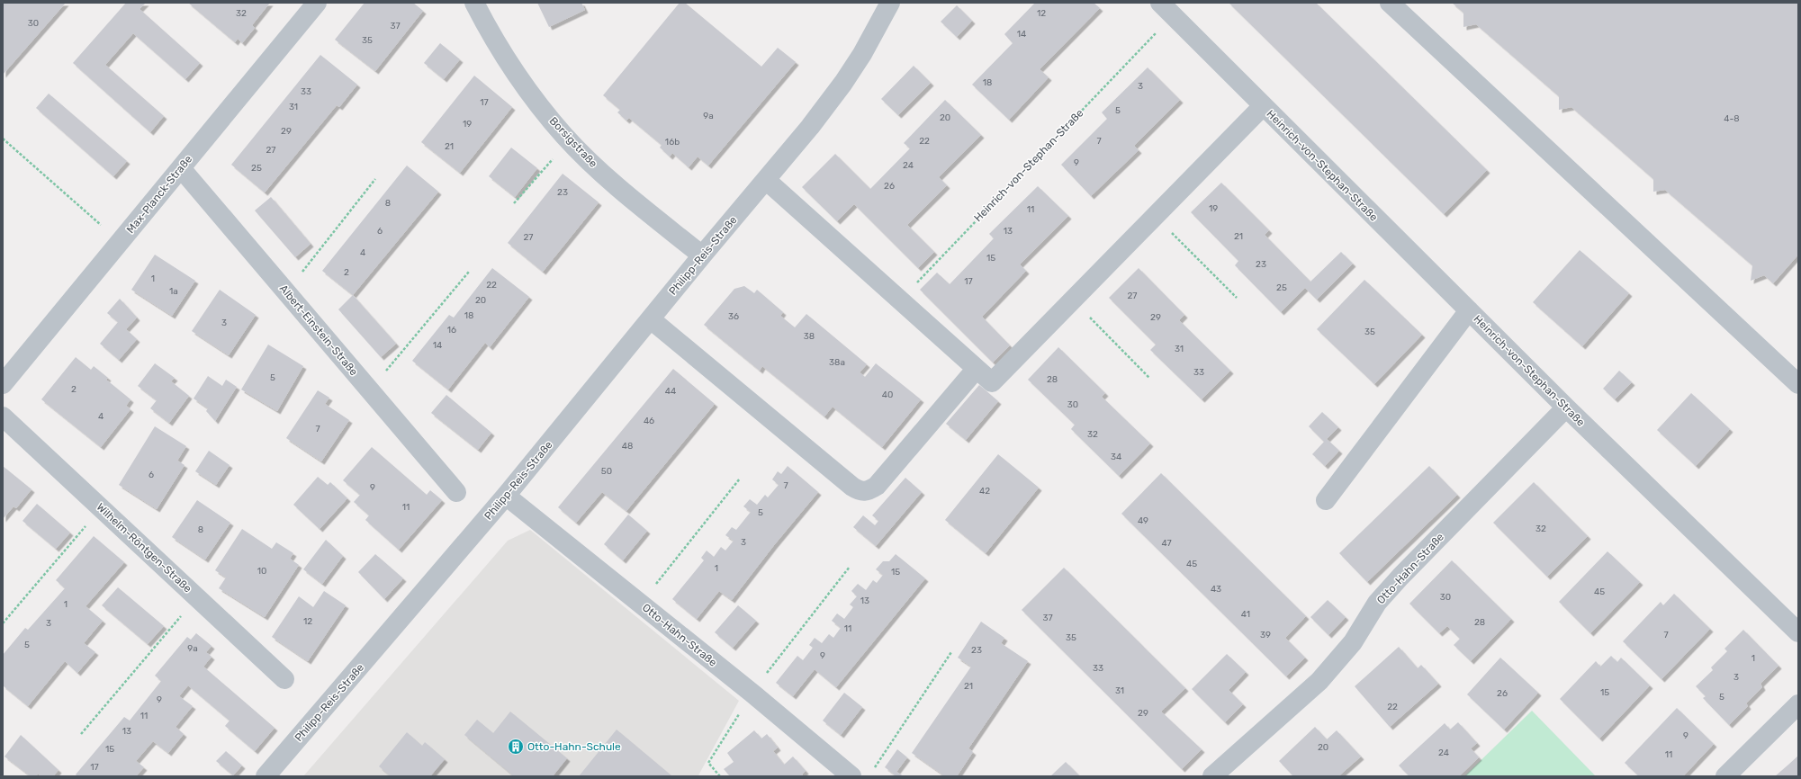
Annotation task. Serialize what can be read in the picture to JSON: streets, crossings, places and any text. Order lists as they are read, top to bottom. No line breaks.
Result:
{"streets":{"street":["Borsigstraße","Heinrich-von-Stephan-Straße","Max-Planck-Straße","Philipp-Reis-Straße","Albert-Einstein-Straße","Wilhelm-Röntgen-Straße","Otto-Hahn-Straße"]},"crossings":[["Borsigstraße","Philipp-Reis-Straße"],["Heinrich-von-Stephan-Straße","Otto-Hahn-Straße"],["Max-Planck-Straße","Albert-Einstein-Straße"],["Philipp-Reis-Straße","Otto-Hahn-Straße"]],"places":{"building":["Otto-Hahn-Schule"]},"house_numbers":["32","12","30","37","14","35","18","3","33","17","31","5","9a","20","4-8","19","29","22","7","16b","21","27","9","24","25","26","23","8","19","11","6","13","21","27","4","15","23","2","1","17","22","25","1a","27","20","18","36","29","3","16","35","38","14","31","38a","33","5","28","2","44","40","30","4","46","7","32","48","34","50","6","7","9","42","11","5","49","32","8","3","47","45","1","10","15","43","45","30","13","1","41","37","12","28","3","11","39","7","35","5","9a","23","9","1","33","3","21","31","15","26","5","9","22","29","11","13","9","20","15","24","11","17"]}
